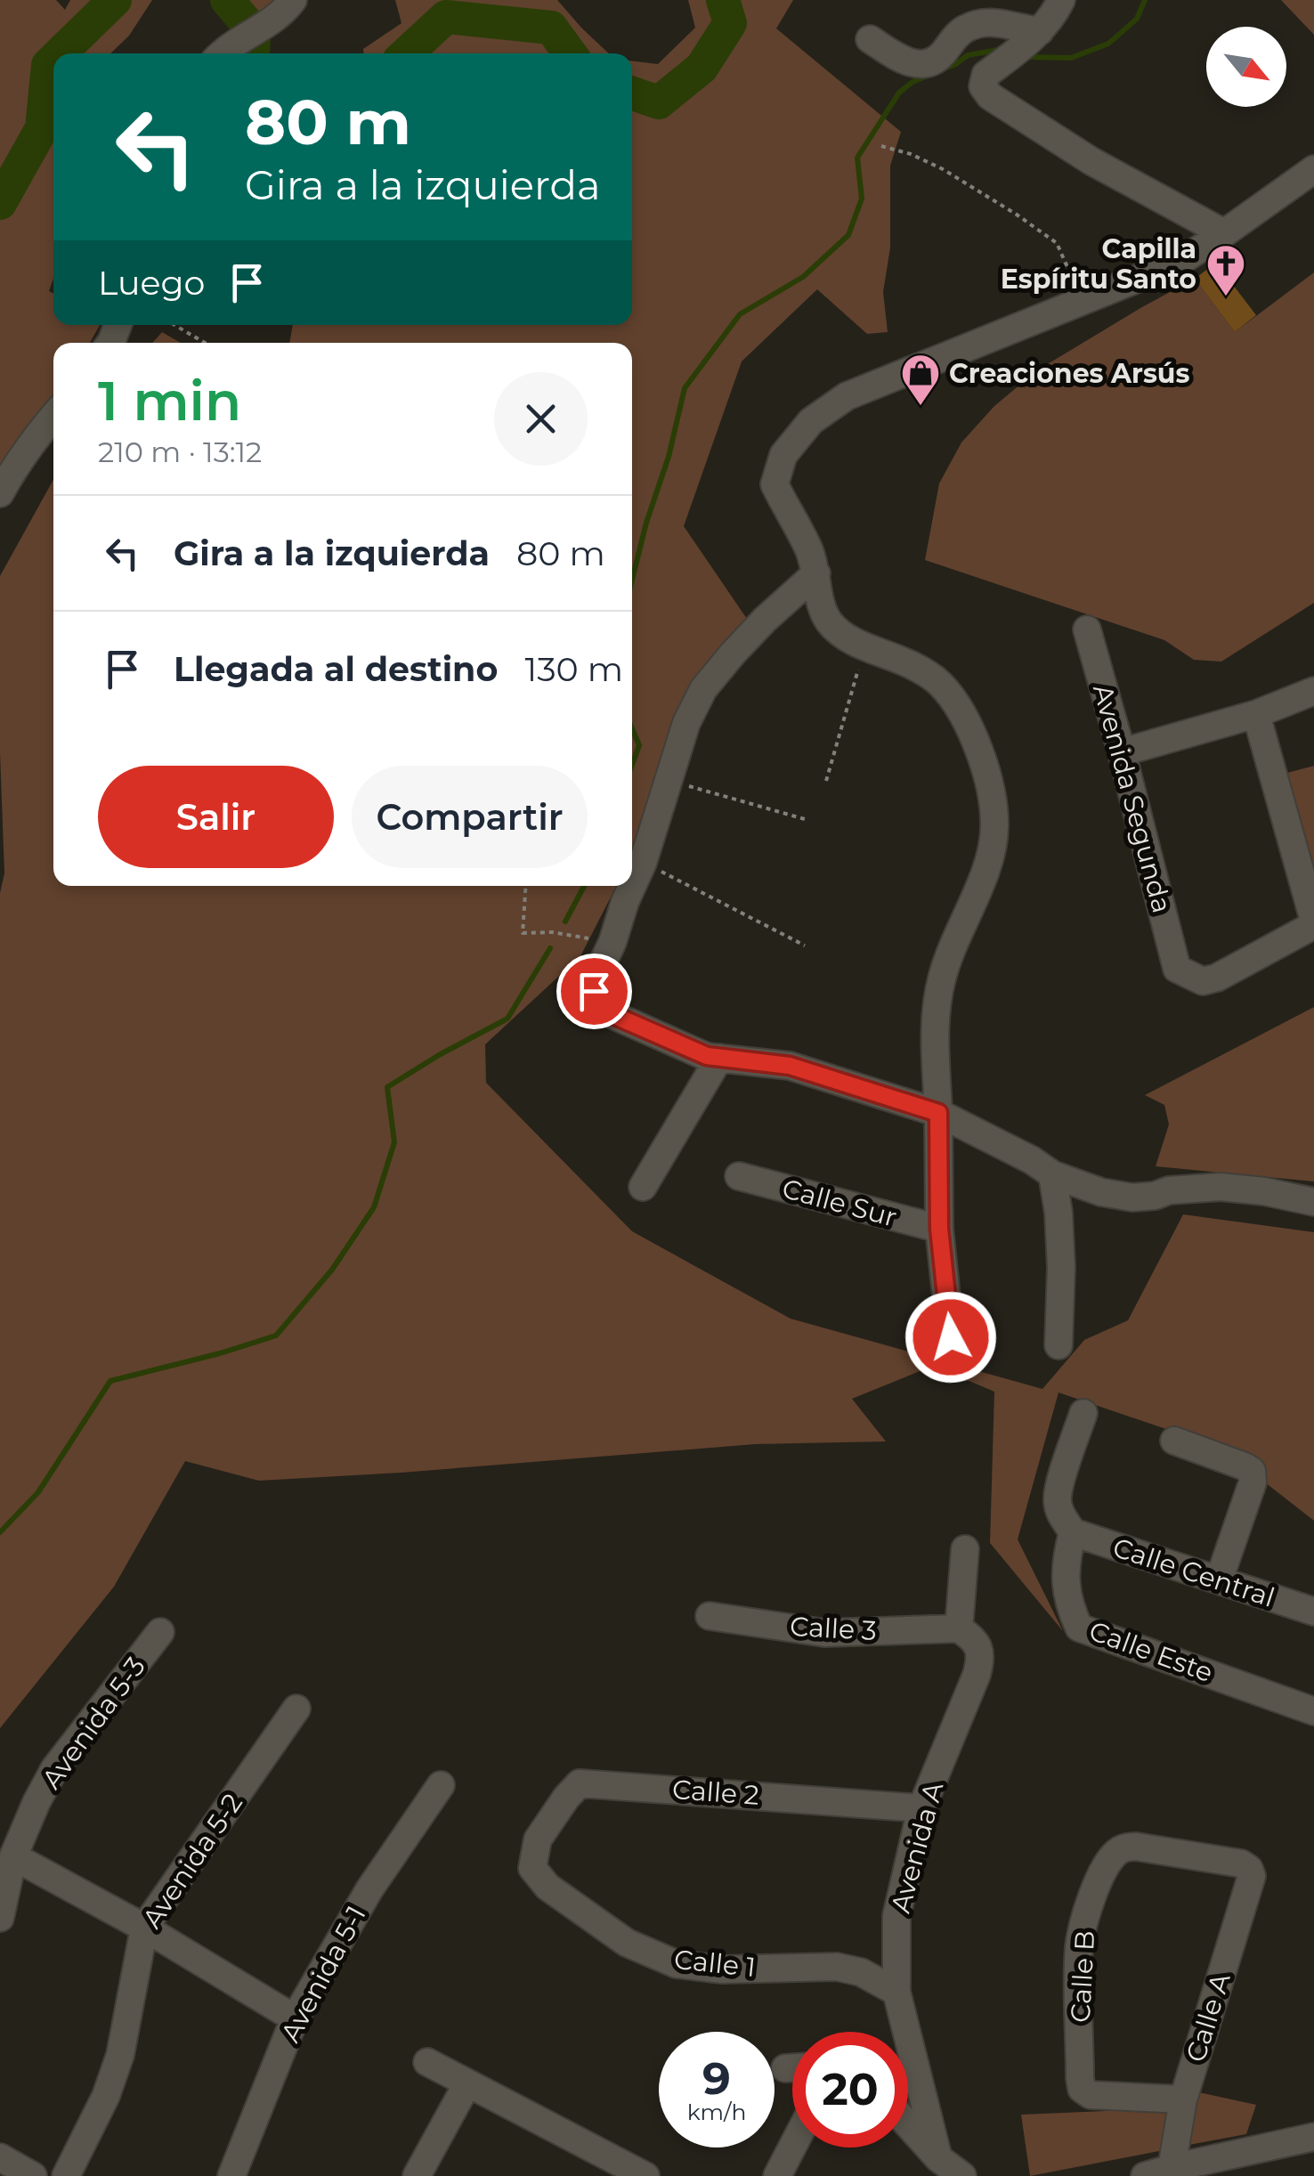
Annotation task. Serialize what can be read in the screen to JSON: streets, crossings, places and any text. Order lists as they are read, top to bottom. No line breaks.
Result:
{"streets":{"street":["Avenida Segunda","Calle Sur","Calle Central","Calle 3","Calle Este","Avenida 5-3","Calle 2","Avenida A","Avenida 5-2","Calle 1","Avenida 5-1","Calle B","Calle A"]},"crossings":[["Calle Central","Calle Este"],["Calle 3","Avenida A"],["Calle 2","Avenida A"],["Calle 2","Calle 1"],["Avenida A","Calle 1"],["Calle B","Calle A"]],"places":{"church":["Capilla Espíritu Santo"],"shop":["Creaciones Arsús"]},"north":"bottom right","page":{"turn":["80 m","Gira a la izquierda"],"then":"Luego","heading":["1 min","210 m · 13:12"],"list":[{"name":"Gira a la izquierda","value":"80 m"},{"name":"Llegada al destino","value":"130 m"}],"buttons":["Salir","Compartir"],"speed":"9 km/h","limit":"20"}}
